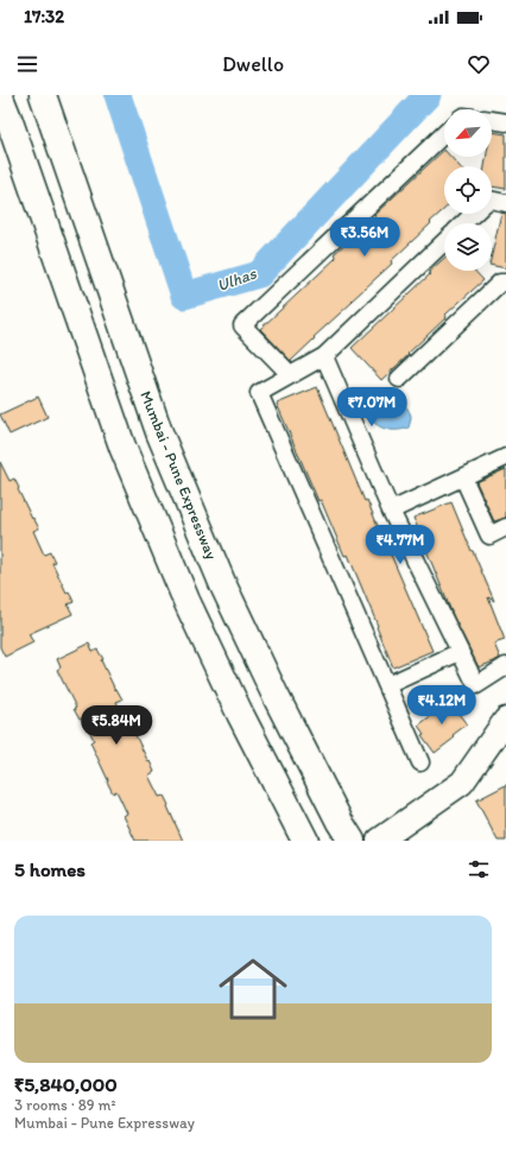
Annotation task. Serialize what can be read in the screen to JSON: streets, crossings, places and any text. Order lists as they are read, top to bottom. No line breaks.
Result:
{"streets":{"highway":["Mumbai - Pune Expressway"]},"water":["Ulhas"],"north":"bottom left","page":{"status":"17:32","header":"Dwello","price":["₹3.56M","₹7.07M","₹4.77M","₹4.12M","₹5.84M"],"heading":"5 homes","list":[{"name":"₹5,840,000","note":"3 rooms · 89 m² · Mumbai - Pune Expressway"}]}}
